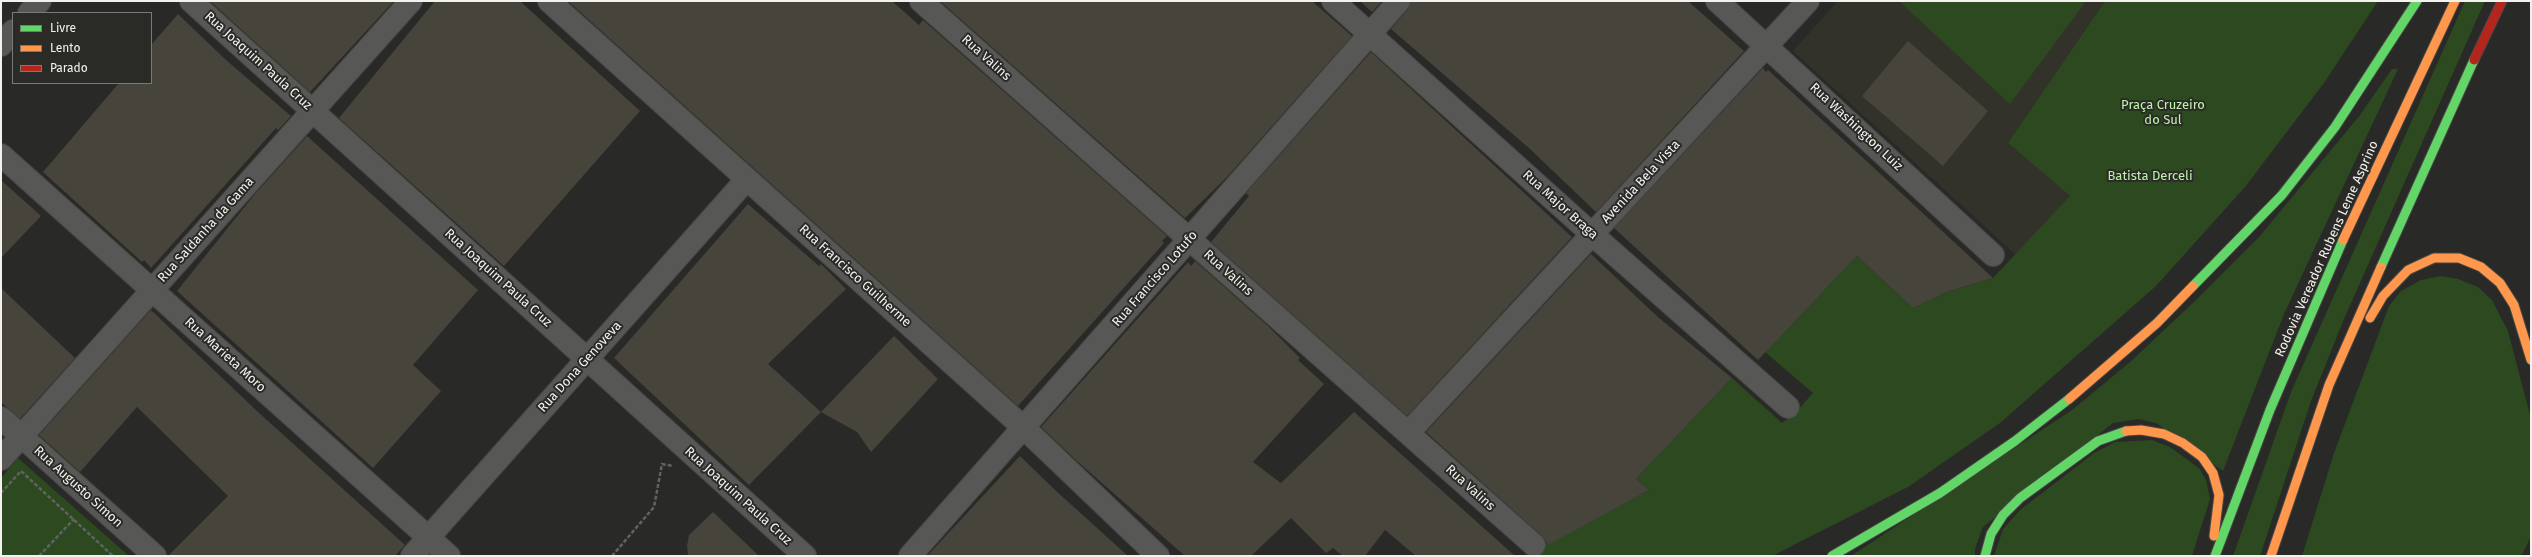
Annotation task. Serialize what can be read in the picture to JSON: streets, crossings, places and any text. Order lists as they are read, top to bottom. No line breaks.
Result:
{"streets":{"highway":["Rodovia Vereador Rubens Leme Asprino"],"street":["Rua Valins","Rua Joaquim Paula Cruz","Rua Washington Luiz","Avenida Bela Vista","Rua Major Braga","Rua Saldanha da Gama","Rua Francisco Guilherme","Rua Francisco Lotufo","Rua Marieta Moro","Rua Dona Genoveva","Rua Augusto Simon"]},"crossings":[["Rua Valins","Avenida Bela Vista"],["Rua Valins","Rua Francisco Lotufo"],["Rua Joaquim Paula Cruz","Rua Saldanha da Gama"],["Rua Joaquim Paula Cruz","Rua Dona Genoveva"],["Rua Washington Luiz","Avenida Bela Vista"],["Avenida Bela Vista","Rua Major Braga"],["Rua Major Braga","Rua Francisco Lotufo"],["Rua Saldanha da Gama","Rua Marieta Moro"],["Rua Saldanha da Gama","Rua Augusto Simon"],["Rua Francisco Guilherme","Rua Francisco Lotufo"],["Rua Francisco Guilherme","Rua Dona Genoveva"],["Rua Marieta Moro","Rua Dona Genoveva"]],"parks":["Praça Cruzeiro do Sul","Batista Derceli"],"legend":["Livre","Lento","Parado"]}
